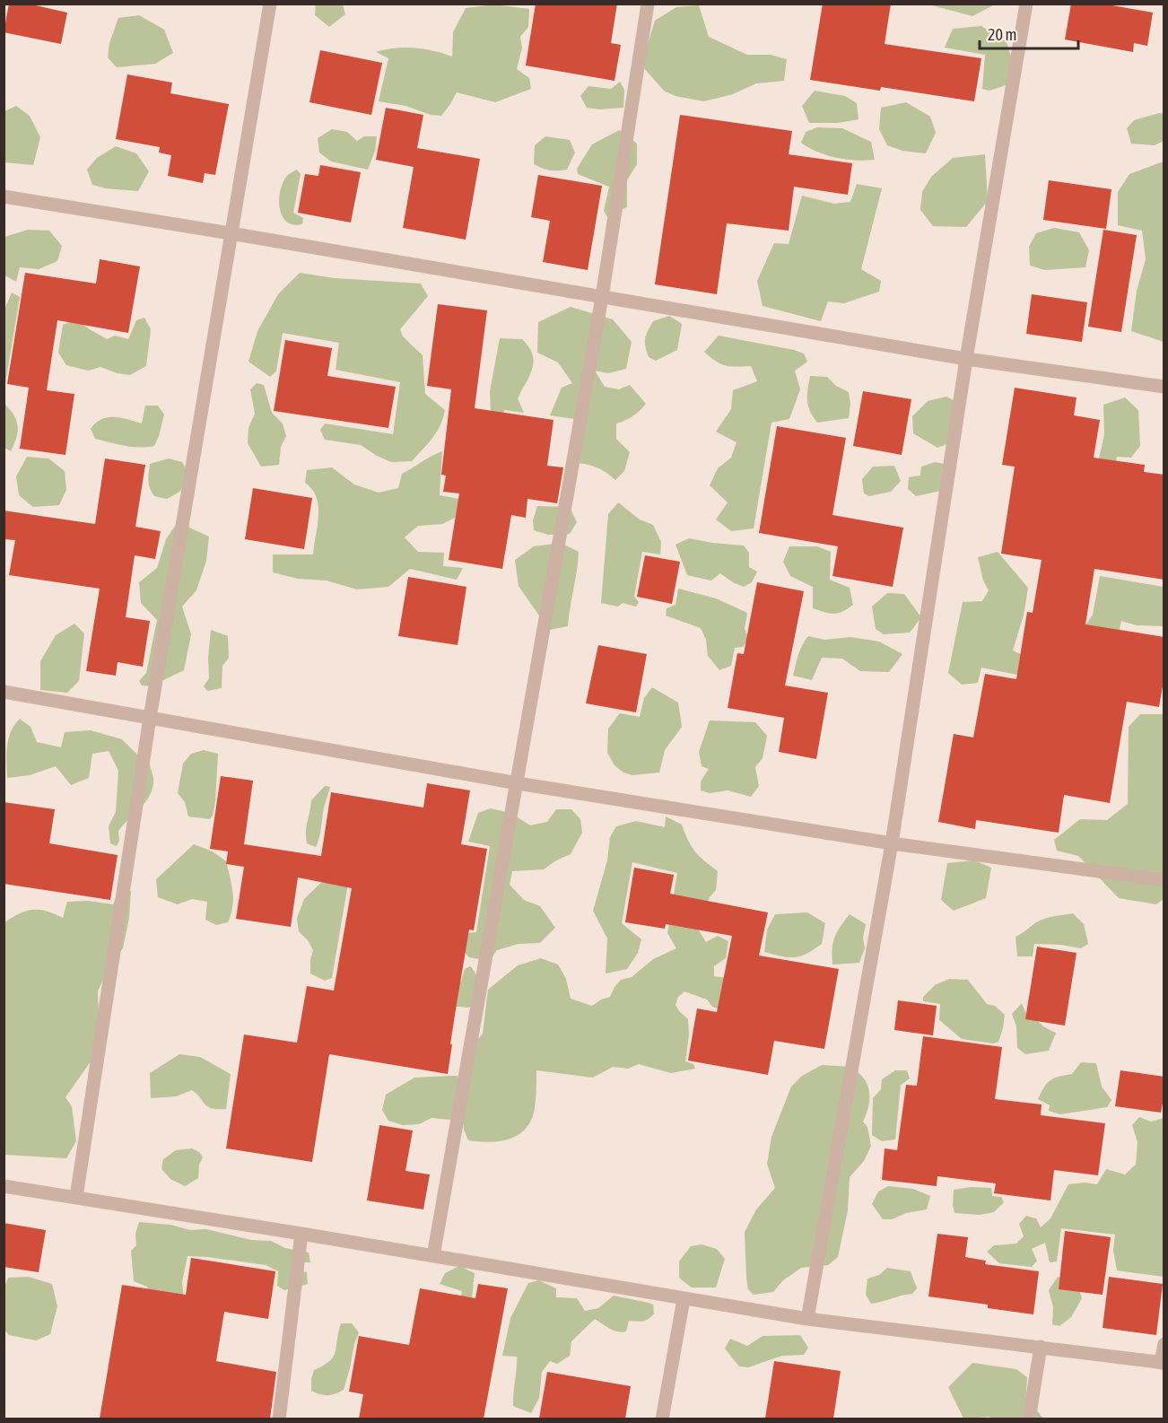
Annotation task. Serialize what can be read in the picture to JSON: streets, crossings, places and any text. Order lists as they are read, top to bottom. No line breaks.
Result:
{"scale_bar":"20 m"}
